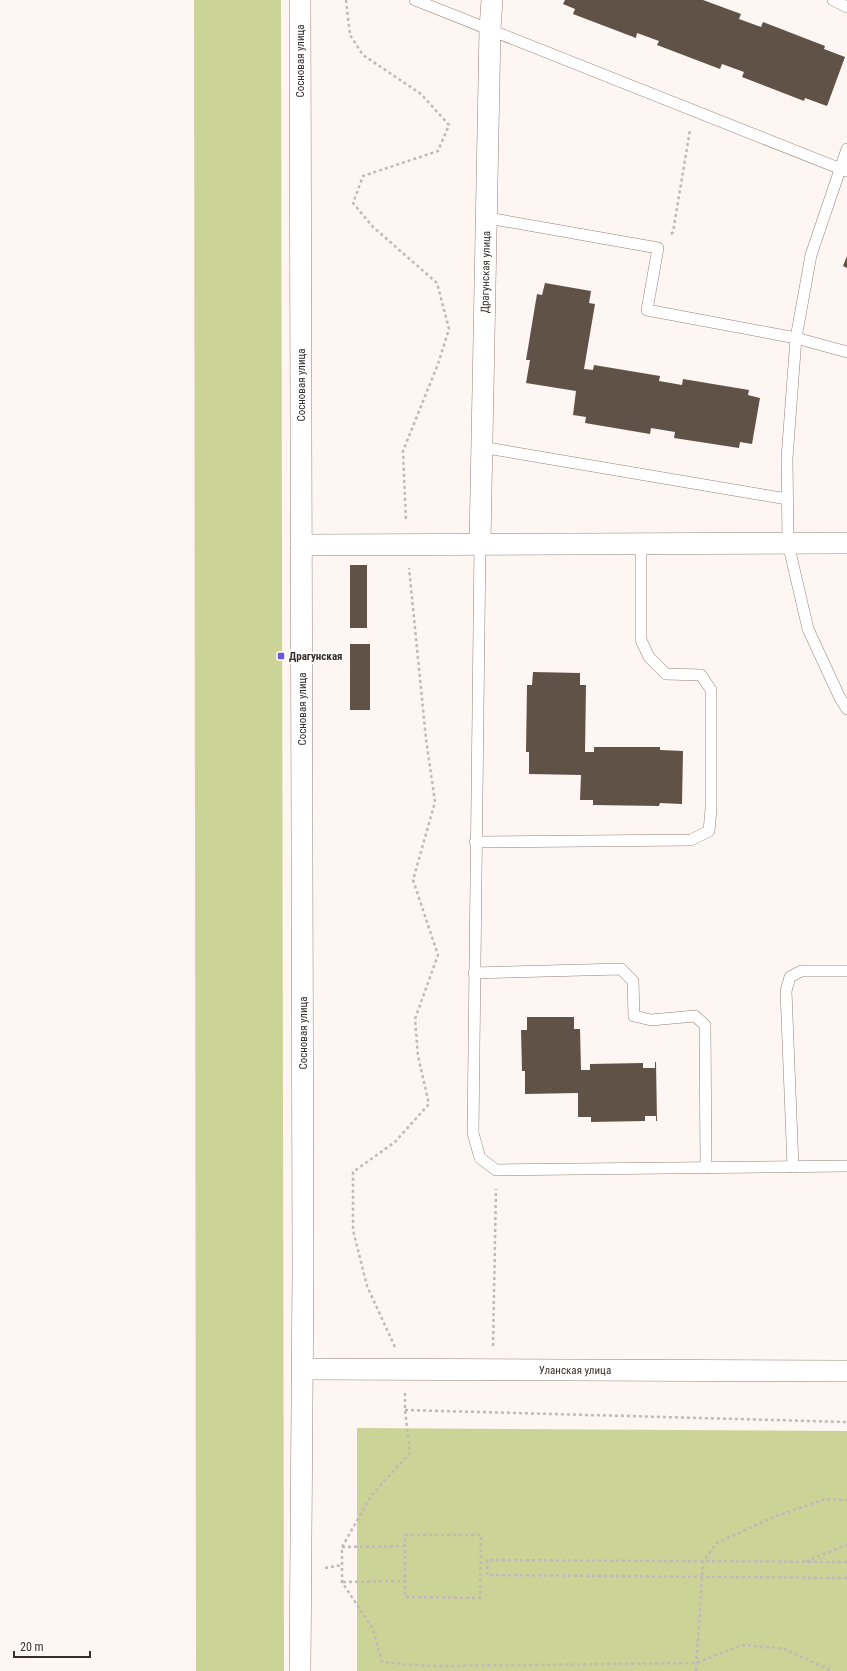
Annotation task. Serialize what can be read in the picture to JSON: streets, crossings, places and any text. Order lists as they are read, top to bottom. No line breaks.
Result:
{"streets":{"street":["Сосновая улица","Драгунская улица","Уланская улица"]},"crossings":[["Сосновая улица","Уланская улица"]],"places":{"transit":["Драгунская"]},"scale_bar":"20 m"}
